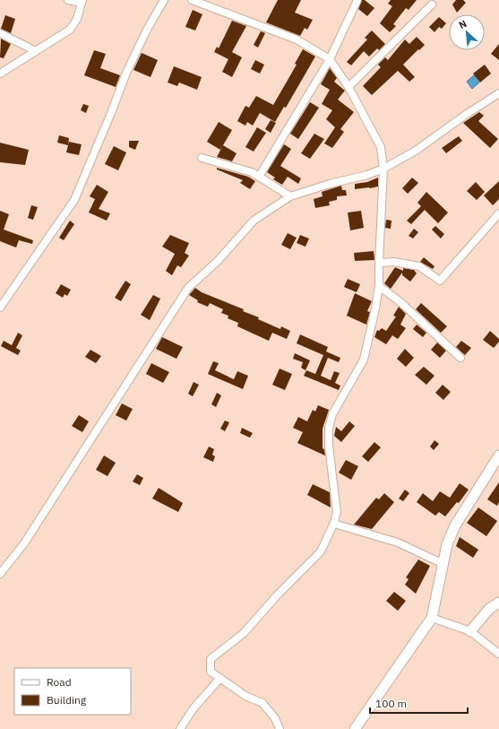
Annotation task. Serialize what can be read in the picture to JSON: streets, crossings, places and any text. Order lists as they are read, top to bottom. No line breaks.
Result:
{"legend":["Road","Building"],"scale_bar":"100 m","north":"top left"}
